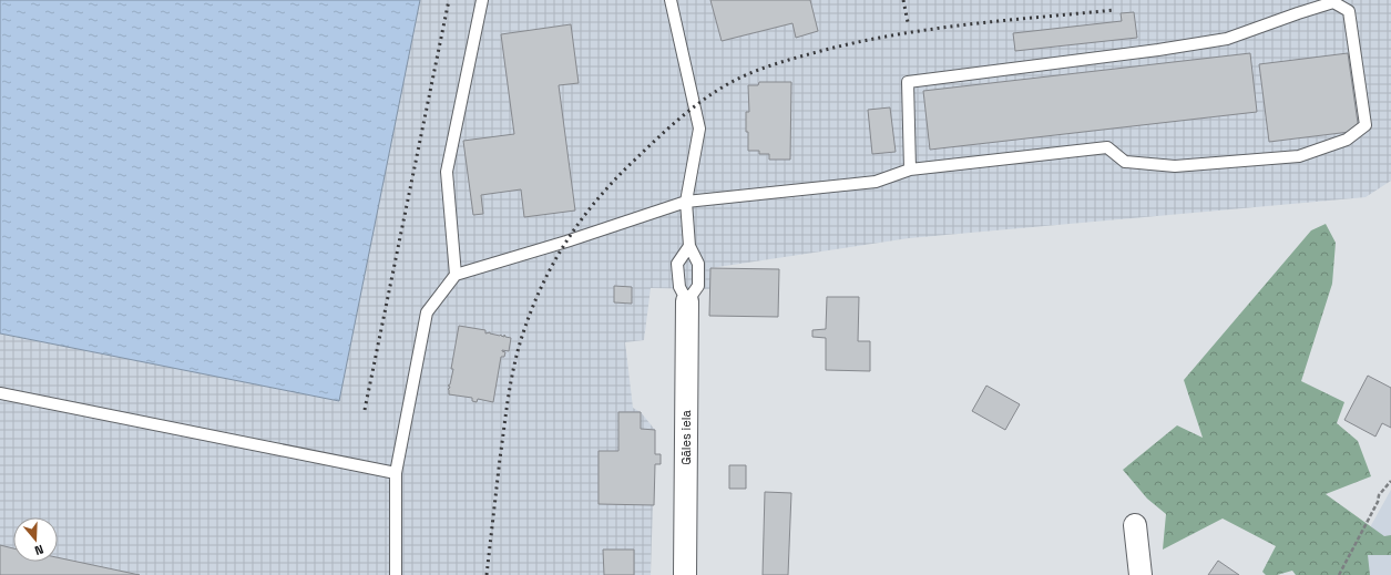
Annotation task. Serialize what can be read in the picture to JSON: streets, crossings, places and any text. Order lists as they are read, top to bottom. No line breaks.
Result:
{"streets":{"street":["Gāles iela"]},"north":"bottom"}
